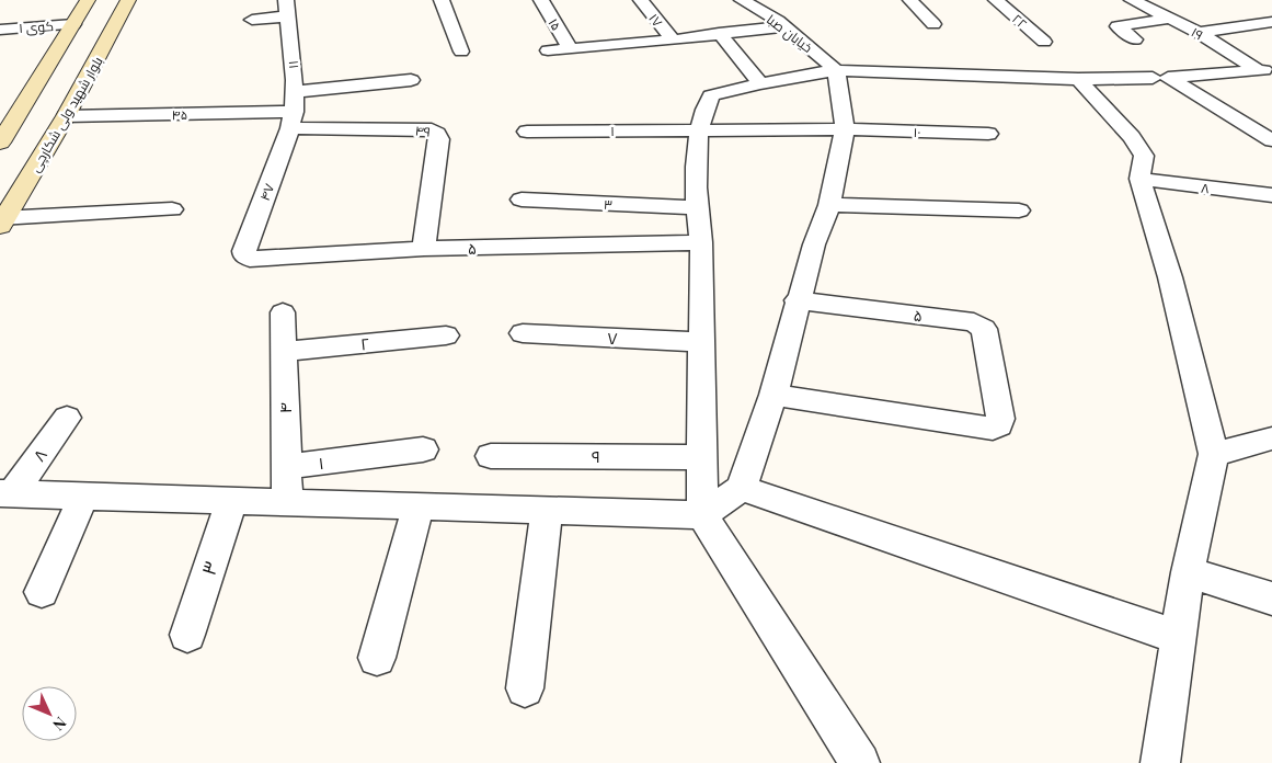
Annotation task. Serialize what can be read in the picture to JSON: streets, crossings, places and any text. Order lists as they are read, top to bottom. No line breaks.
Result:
{"streets":{"main road":["بلوار شهید ولی شکارچی"],"street":["۱۷","۲۲","۱۵","کوی ۱","خیابان صبا","۱۹","۱۱","۴۵","۴۹","۱","۱۰","۸","۴۷","۳","۵","۷","۲","۴","۹"]},"crossings":[["۱۱","۴۵"],["۱۱","۴۹"],["۱۱","۴۷"],["بلوار شهید ولی شکارچی","۴۵"],["۴۵","۴۹"],["۴۵","۴۷"],["۴۹","۴۷"],["۴۹","۵"],["۱","۱۰"],["۱","۴"],["۴۷","۵"],["۲","۴"]],"north":"bottom right"}
